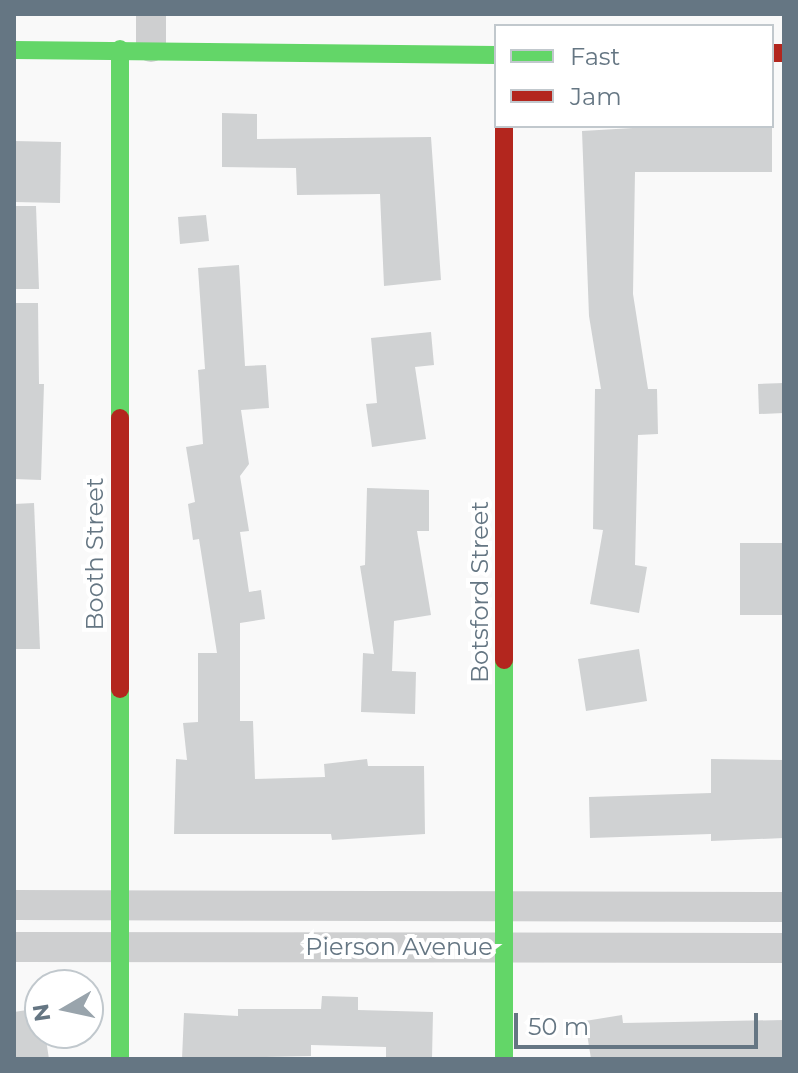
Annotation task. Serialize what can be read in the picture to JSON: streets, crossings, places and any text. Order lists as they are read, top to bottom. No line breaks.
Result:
{"streets":{"street":["Booth Street","Botsford Street","Pierson Avenue"]},"crossings":[["Booth Street","Pierson Avenue"],["Botsford Street","Pierson Avenue"]],"legend":["Fast","Jam"],"scale_bar":"50 m","north":"left"}
